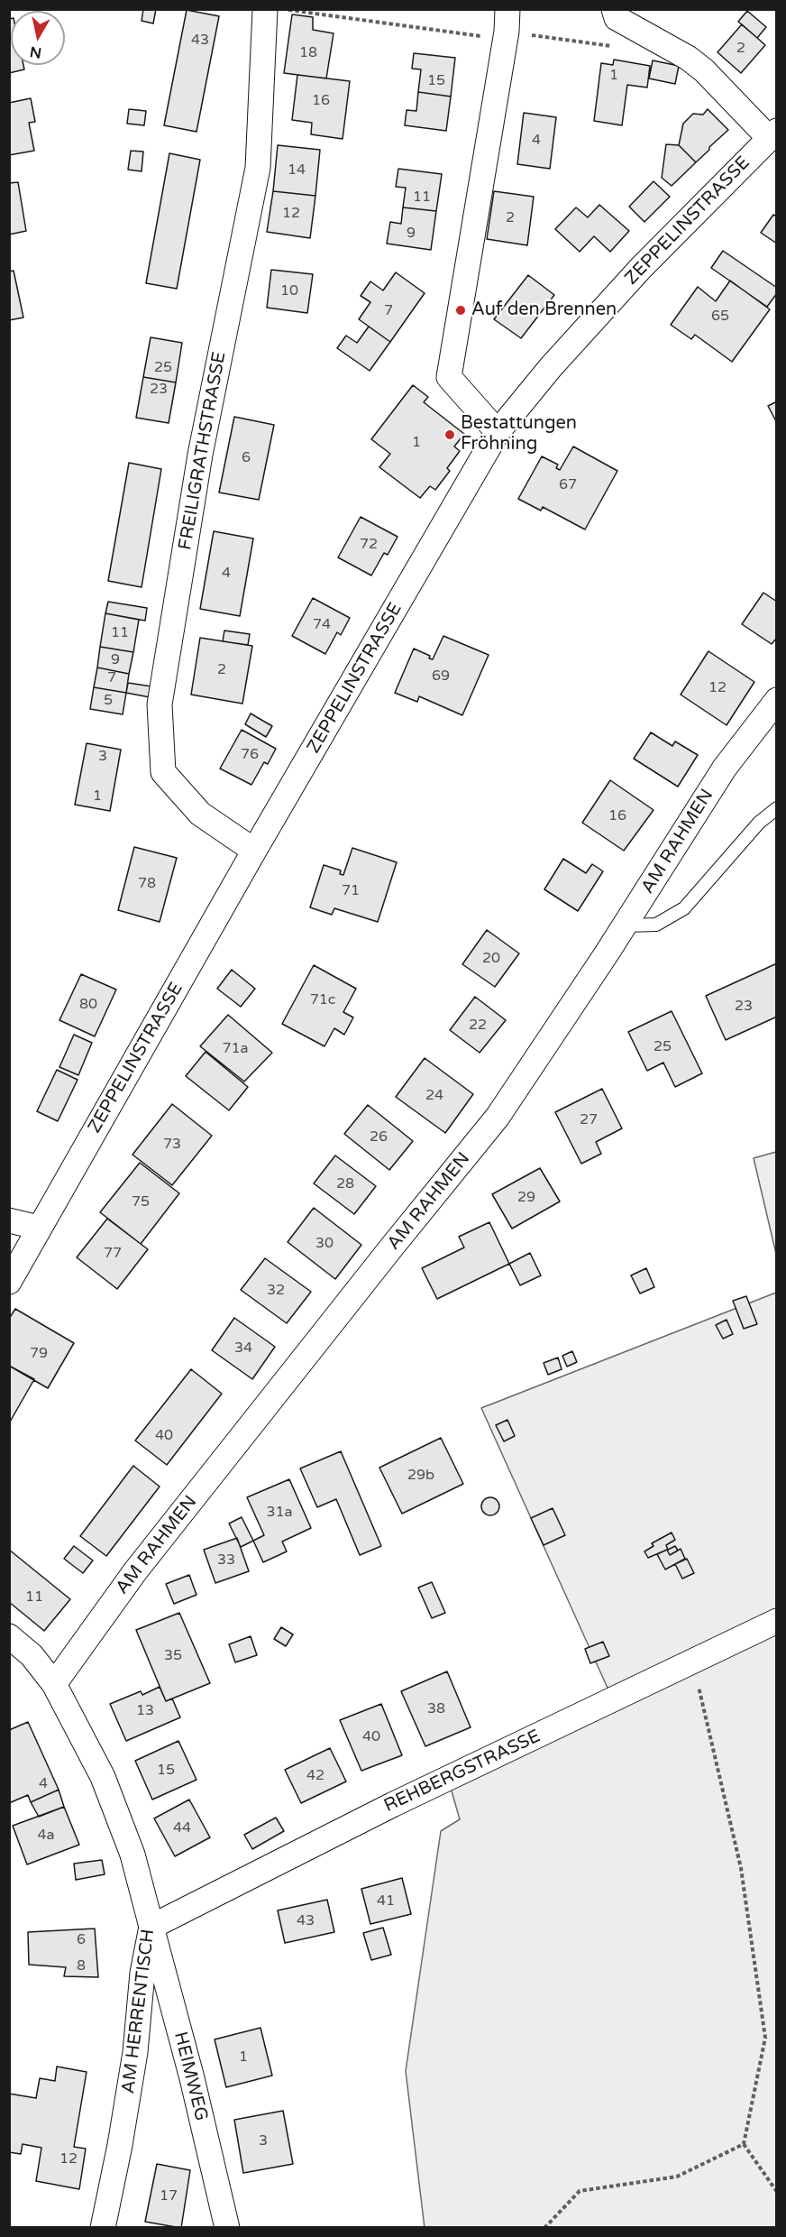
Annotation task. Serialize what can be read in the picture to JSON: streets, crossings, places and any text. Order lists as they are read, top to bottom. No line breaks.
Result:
{"streets":{"street":["ZEPPELINSTRASSE","FREILIGRATHSTRASSE","AM RAHMEN","REHBERGSTRASSE","AM HERRENTISCH","HEIMWEG"]},"crossings":[["ZEPPELINSTRASSE","FREILIGRATHSTRASSE"],["AM RAHMEN","AM HERRENTISCH"],["REHBERGSTRASSE","AM HERRENTISCH"],["REHBERGSTRASSE","HEIMWEG"],["AM HERRENTISCH","HEIMWEG"]],"places":["Auf den Brennen","Bestattungen Fröhning"],"house_numbers":["43","2","18","1","15","16","4","14","11","12","2","9","10","7","65","25","23","1","6","67","72","4","74","11","9","2","69","7","12","5","76","3","1","16","78","71","20","71c","80","23","22","25","71a","24","27","26","73","28","29","75","30","77","32","34","79","40","29b","31a","33","11","35","38","13","40","15","42","4","44","4a","41","43","6","8","1","3","12","17"],"north":"bottom"}
